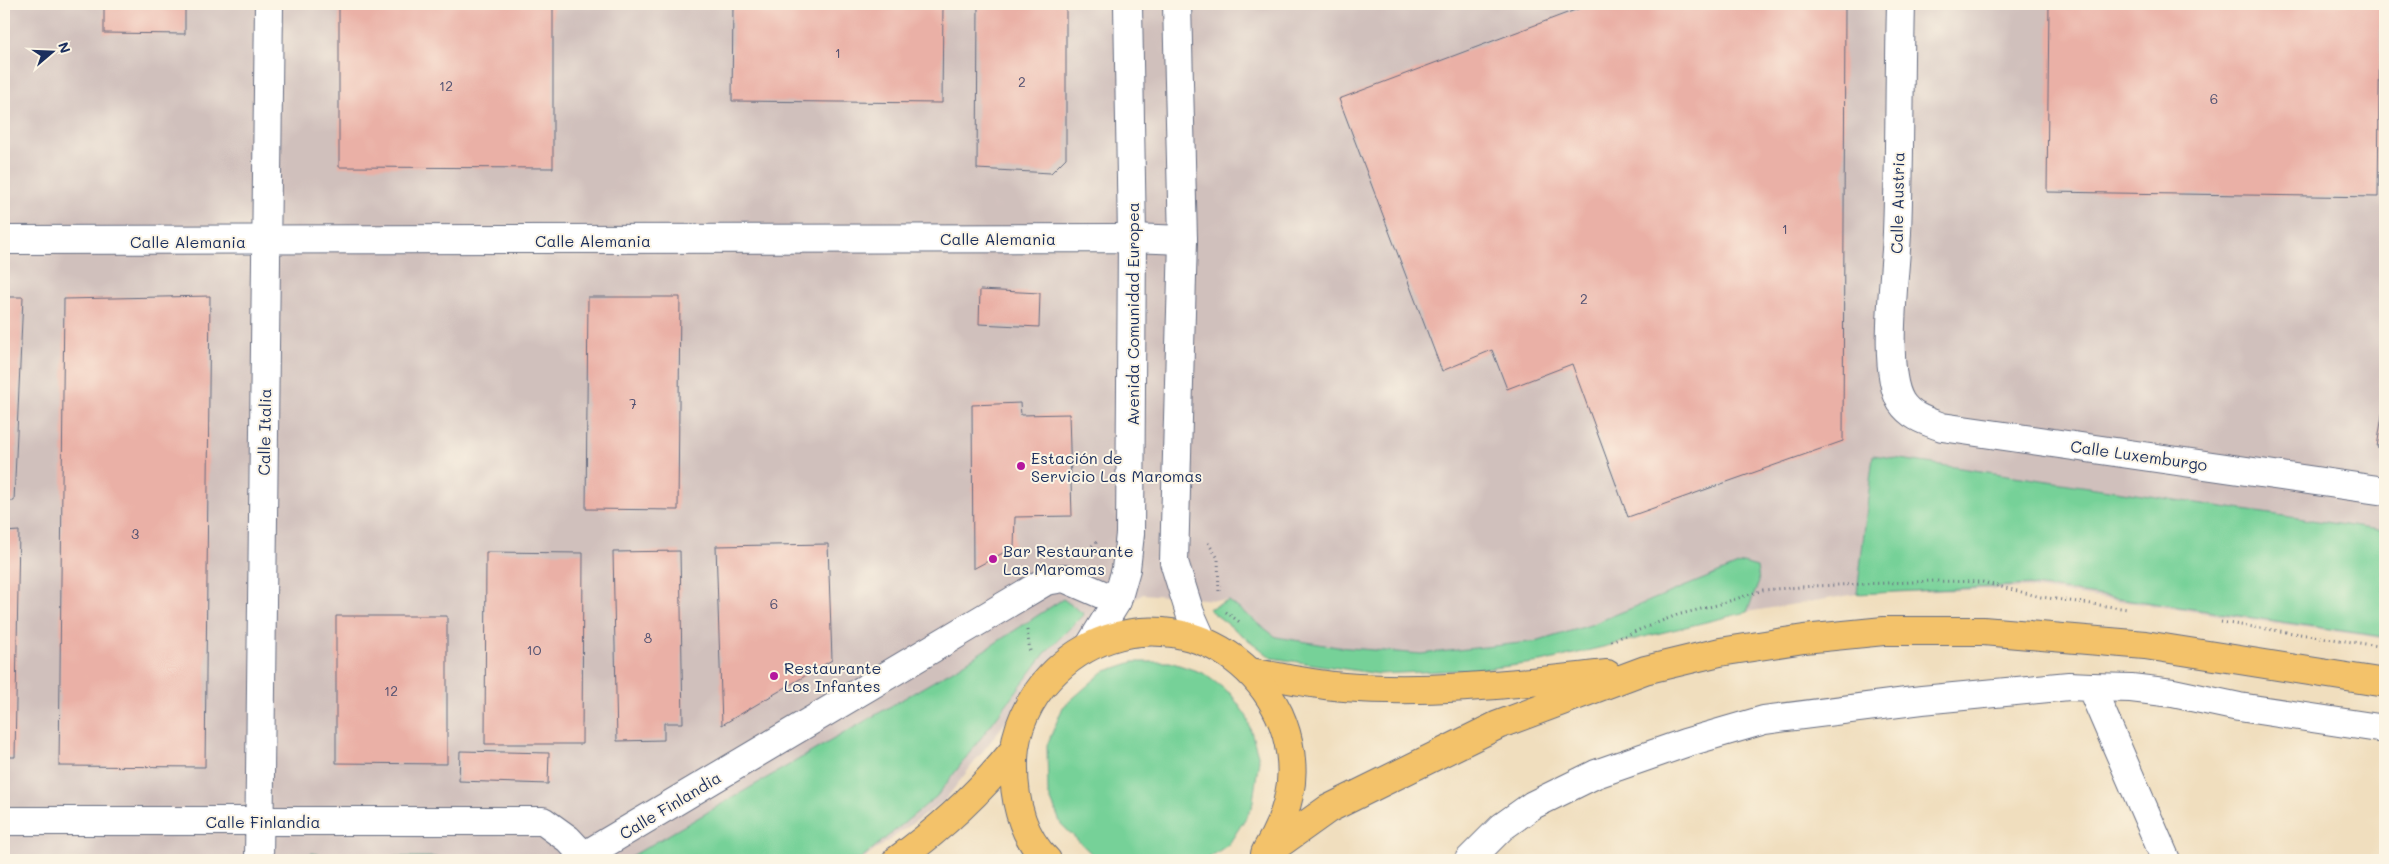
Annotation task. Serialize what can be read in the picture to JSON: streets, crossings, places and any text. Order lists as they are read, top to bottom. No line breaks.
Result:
{"streets":{"street":["Calle Austria","Calle Alemania","Avenida Comunidad Europea","Calle Italia","Calle Luxemburgo","Calle Finlandia"]},"crossings":[["Calle Austria","Calle Luxemburgo"],["Calle Alemania","Avenida Comunidad Europea"],["Calle Alemania","Calle Italia"],["Avenida Comunidad Europea","Calle Finlandia"],["Calle Italia","Calle Finlandia"]],"places":["Estación de Servicio Las Maromas","Bar Restaurante Las Maromas","Restaurante Los Infantes"],"house_numbers":["1","2","12","6","1","2","7","3","6","8","10","12"],"north":"right"}
